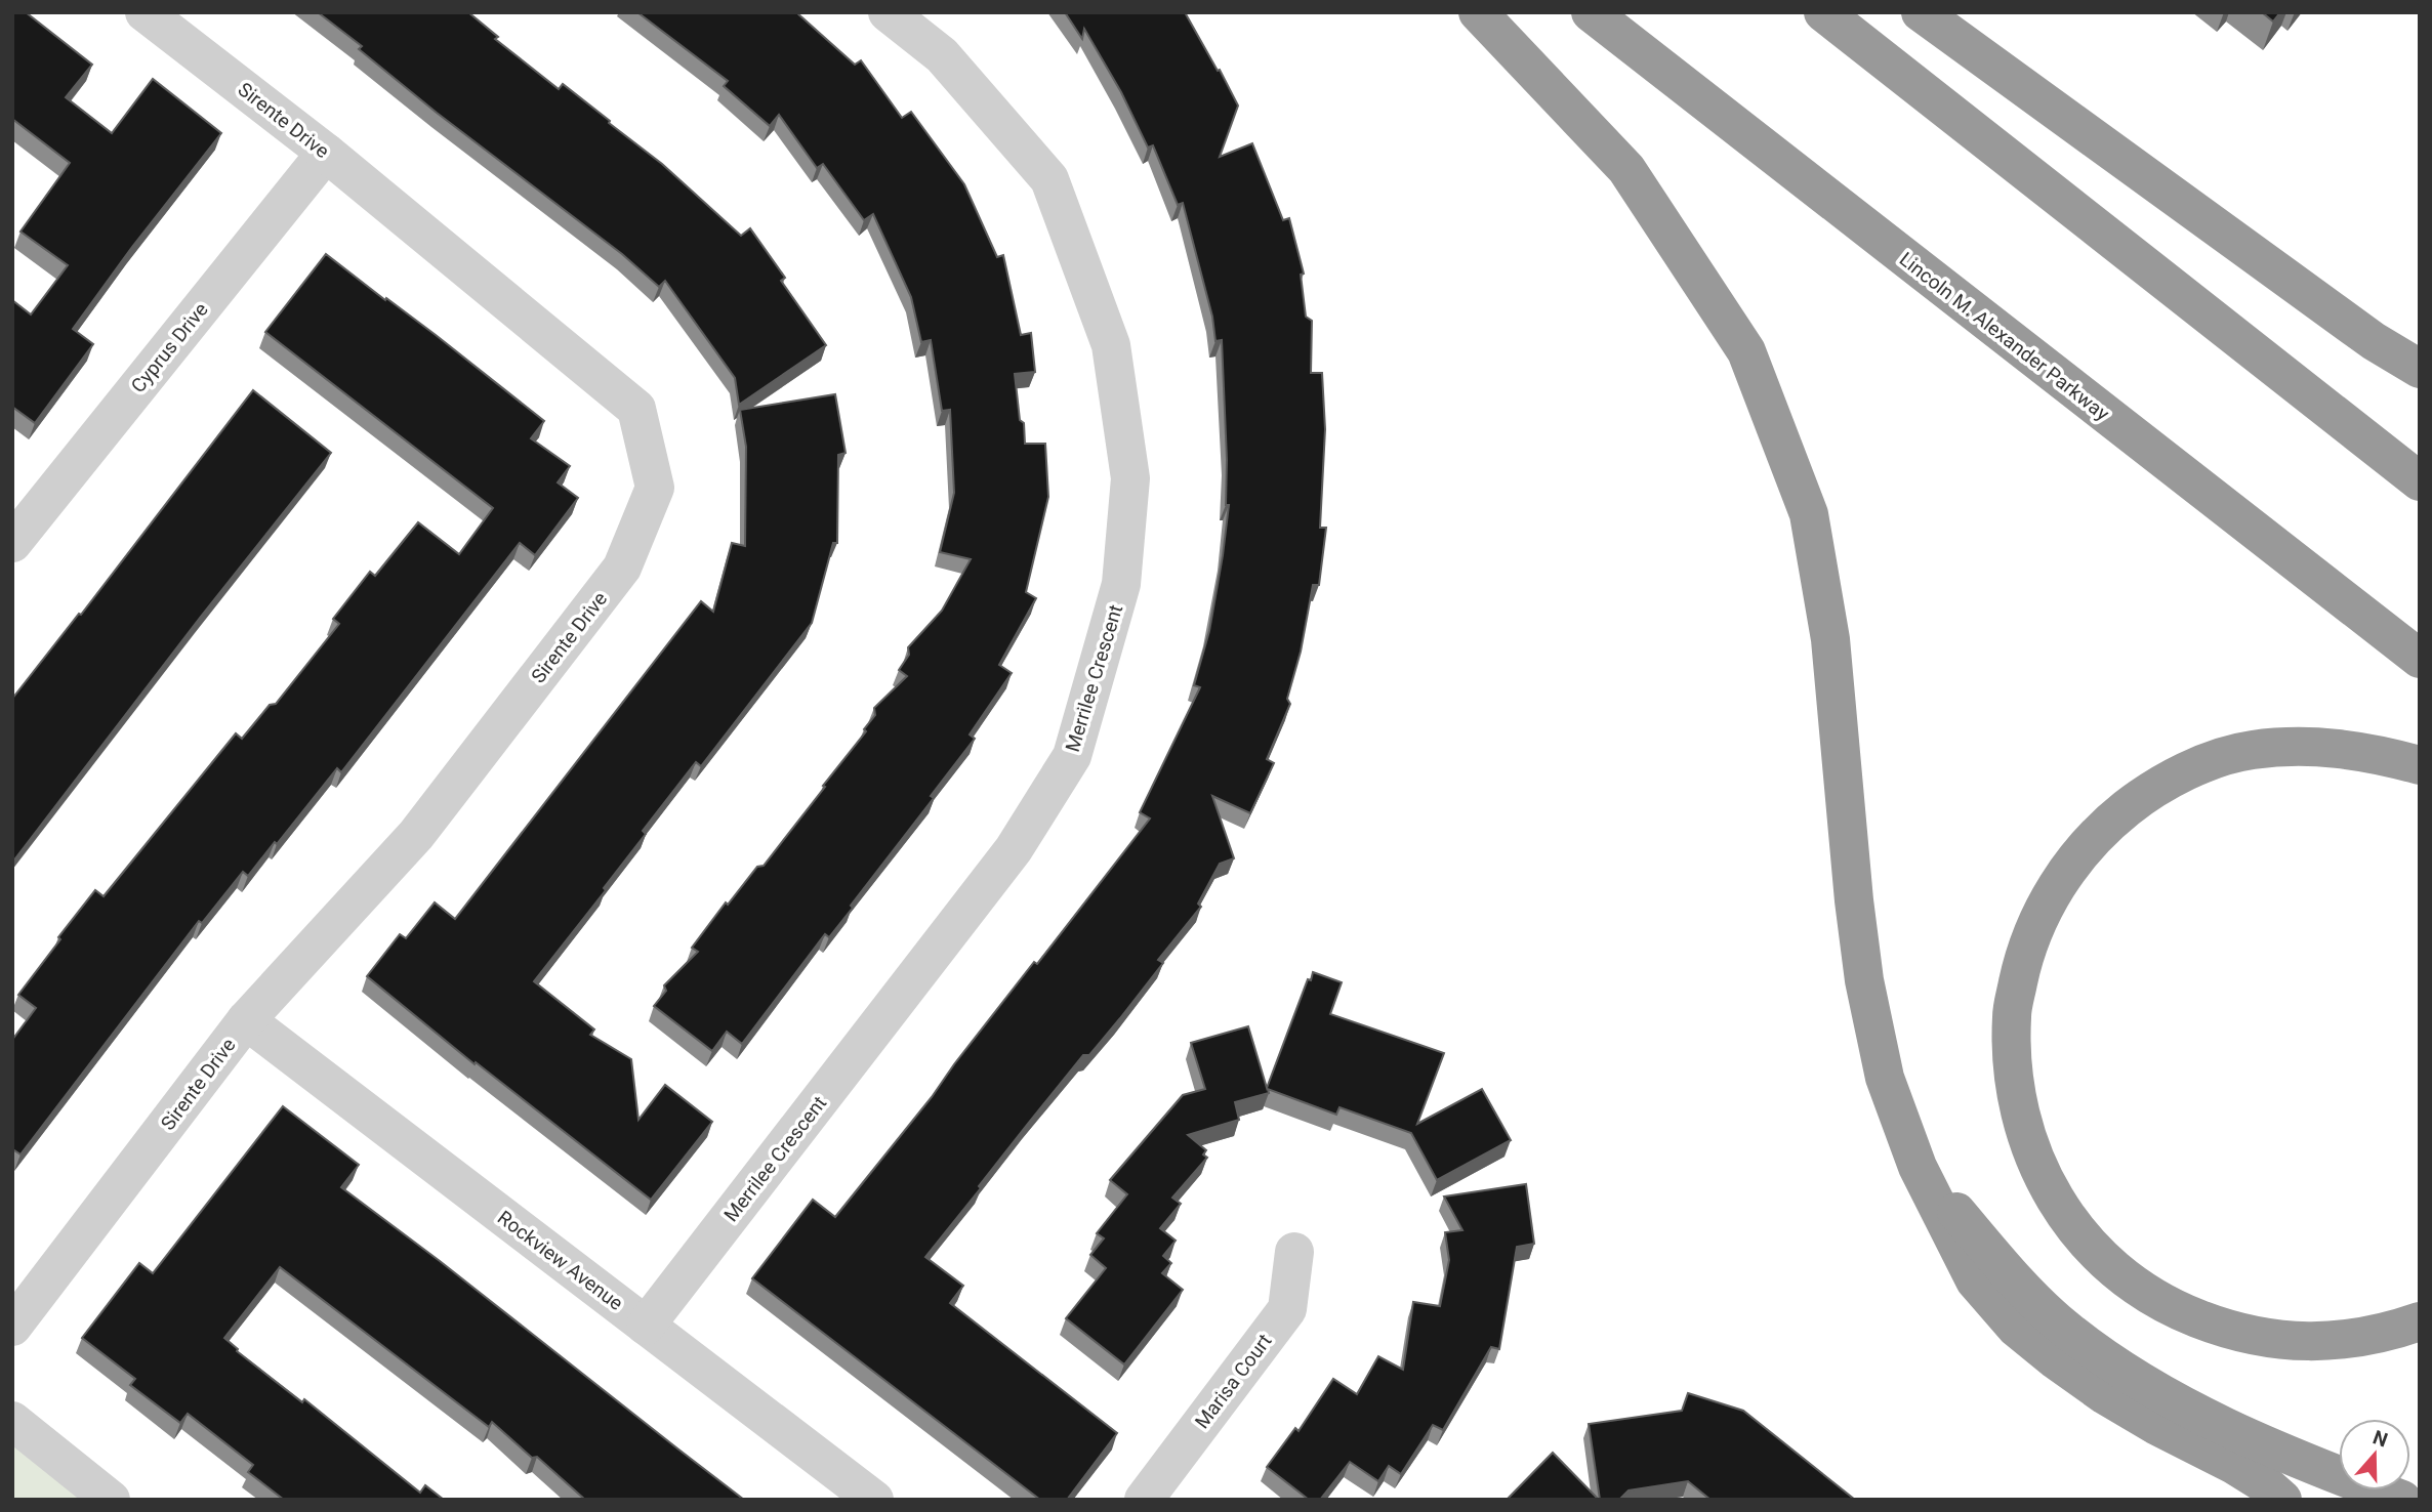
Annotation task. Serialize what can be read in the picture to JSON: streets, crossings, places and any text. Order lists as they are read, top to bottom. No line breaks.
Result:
{"streets":{"highway":["Lincoln M. Alexander Parkway"],"street":["Sirente Drive","Cyprus Drive","Merrilee Crescent","Rockview Avenue","Marisa Court"]},"crossings":[["Sirente Drive","Cyprus Drive"],["Sirente Drive","Rockview Avenue"],["Merrilee Crescent","Rockview Avenue"]],"north":"top"}
